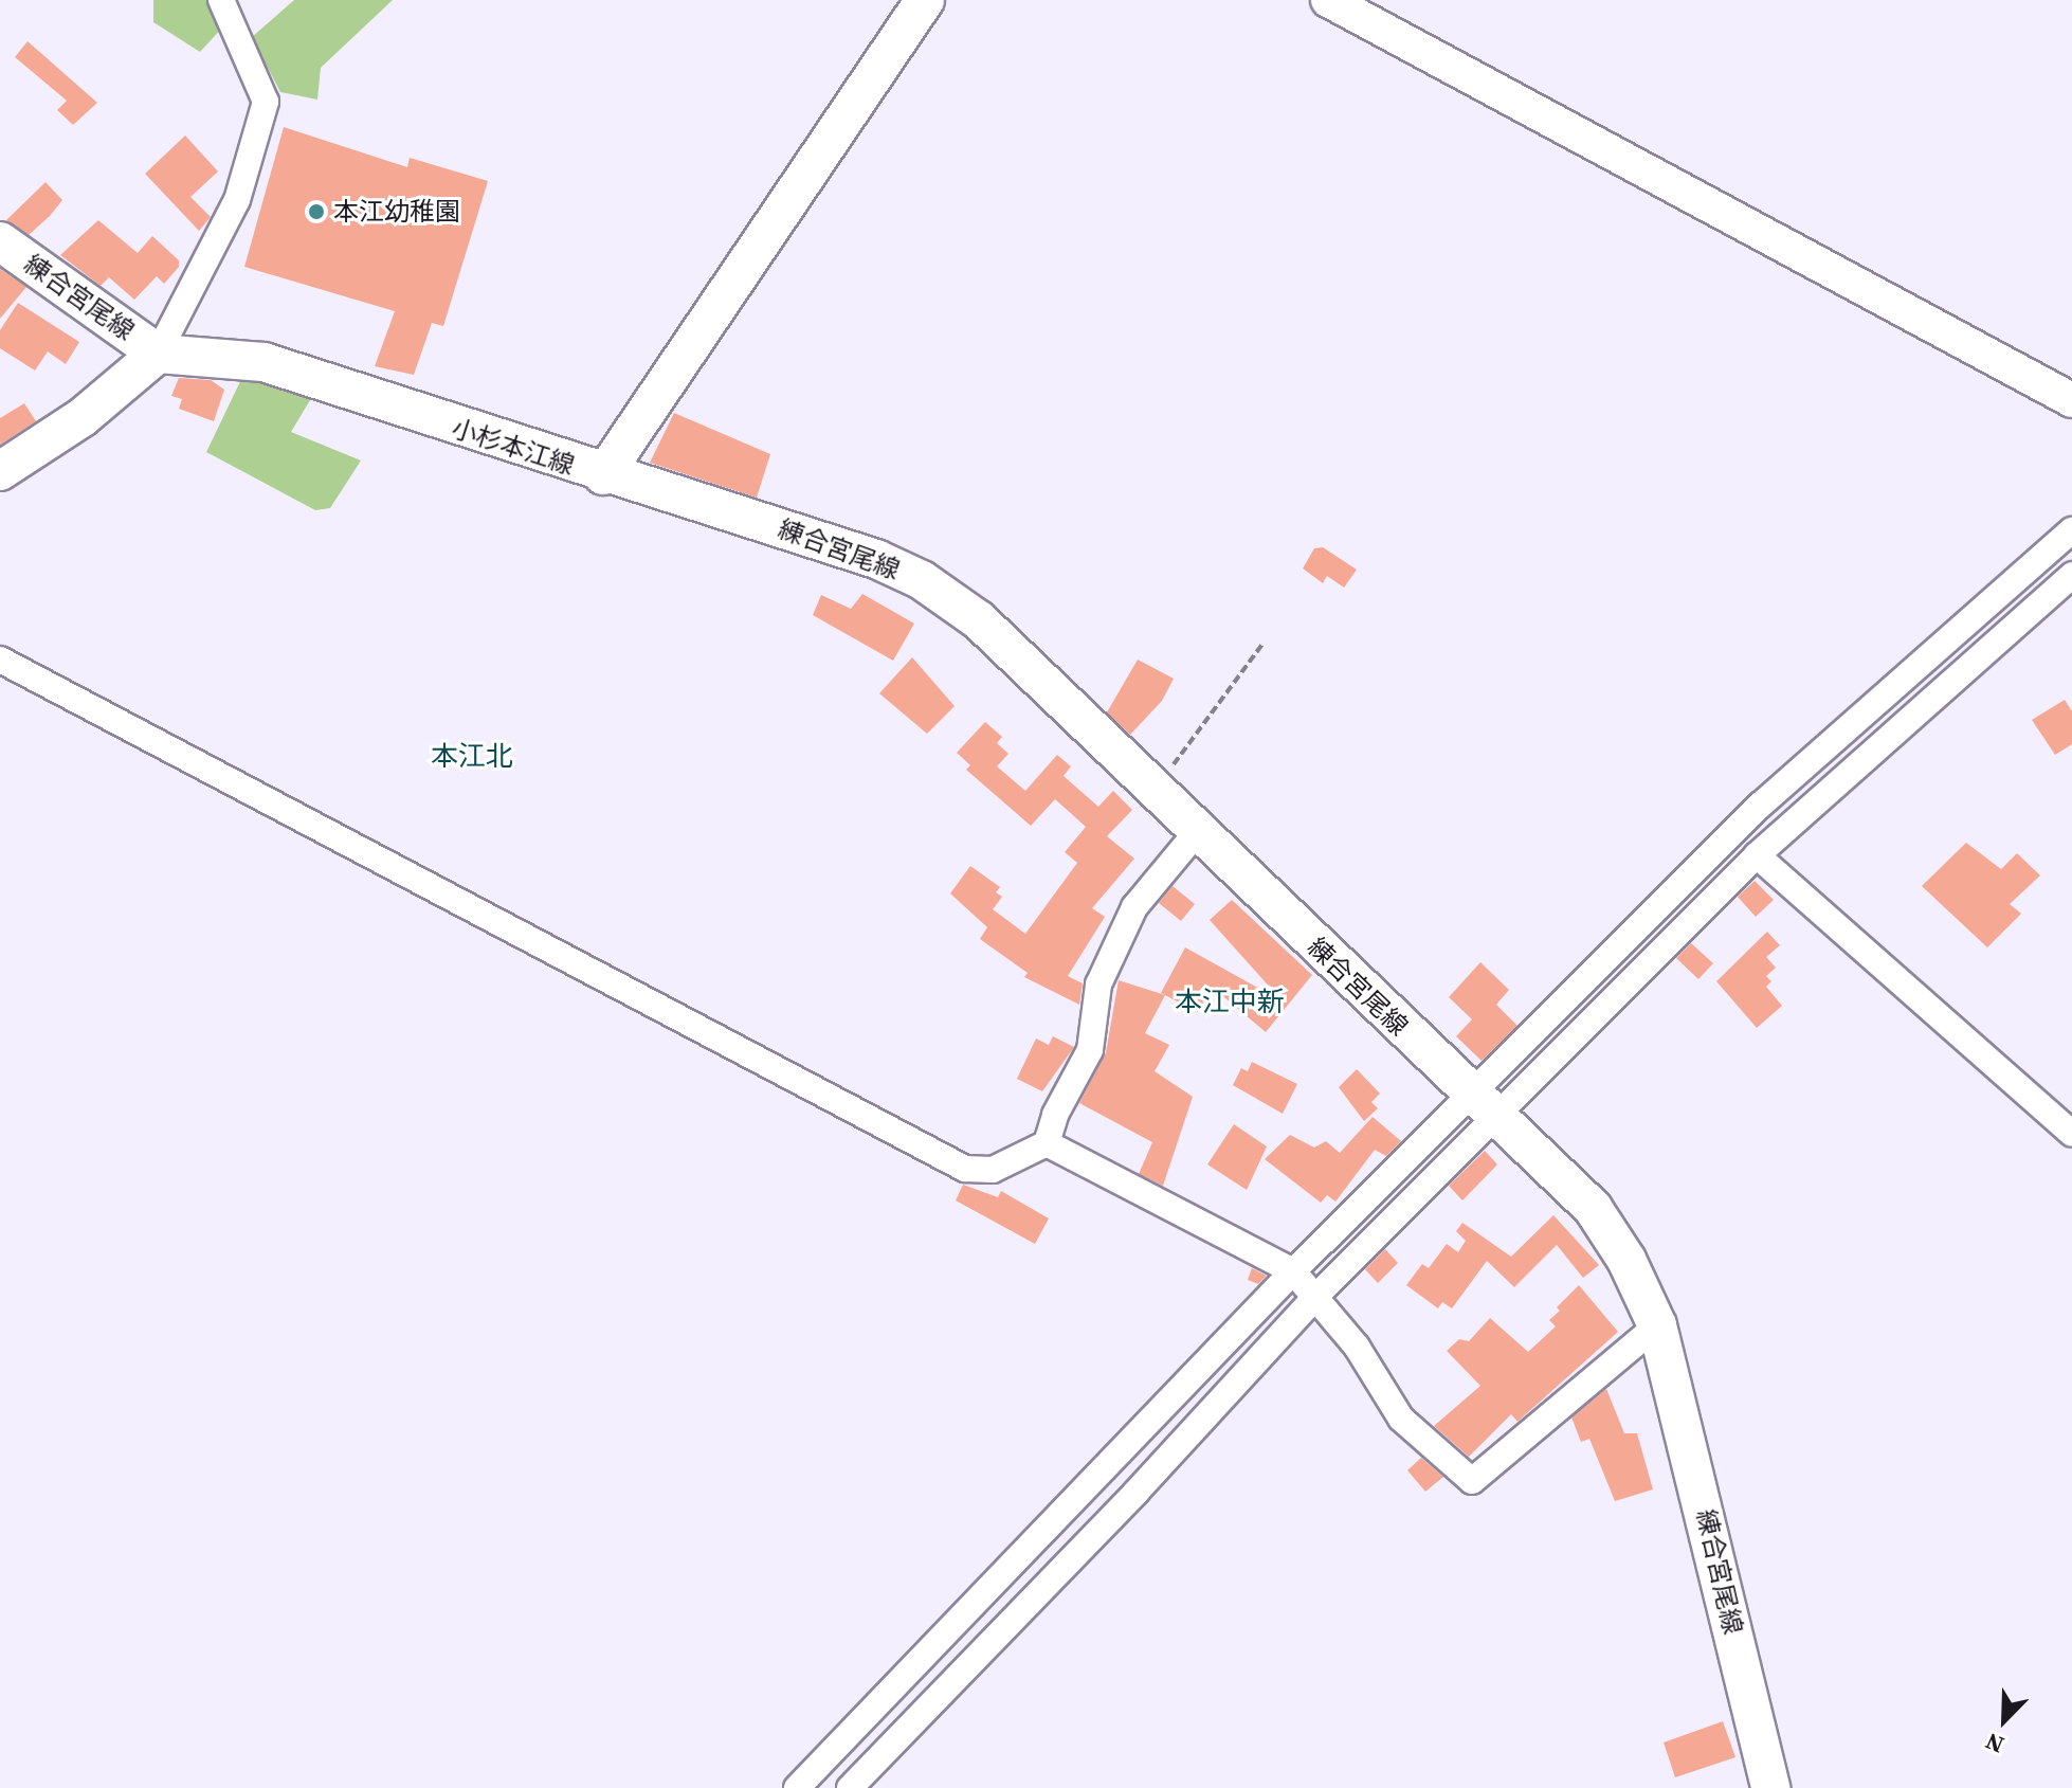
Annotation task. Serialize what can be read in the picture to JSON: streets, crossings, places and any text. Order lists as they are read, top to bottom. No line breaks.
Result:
{"streets":{"main road":["練合宮尾線","小杉本江線"]},"crossings":[["練合宮尾線","小杉本江線"]],"districts":["本江北","本江中新"],"places":["本江幼稚園"],"north":"bottom left"}
